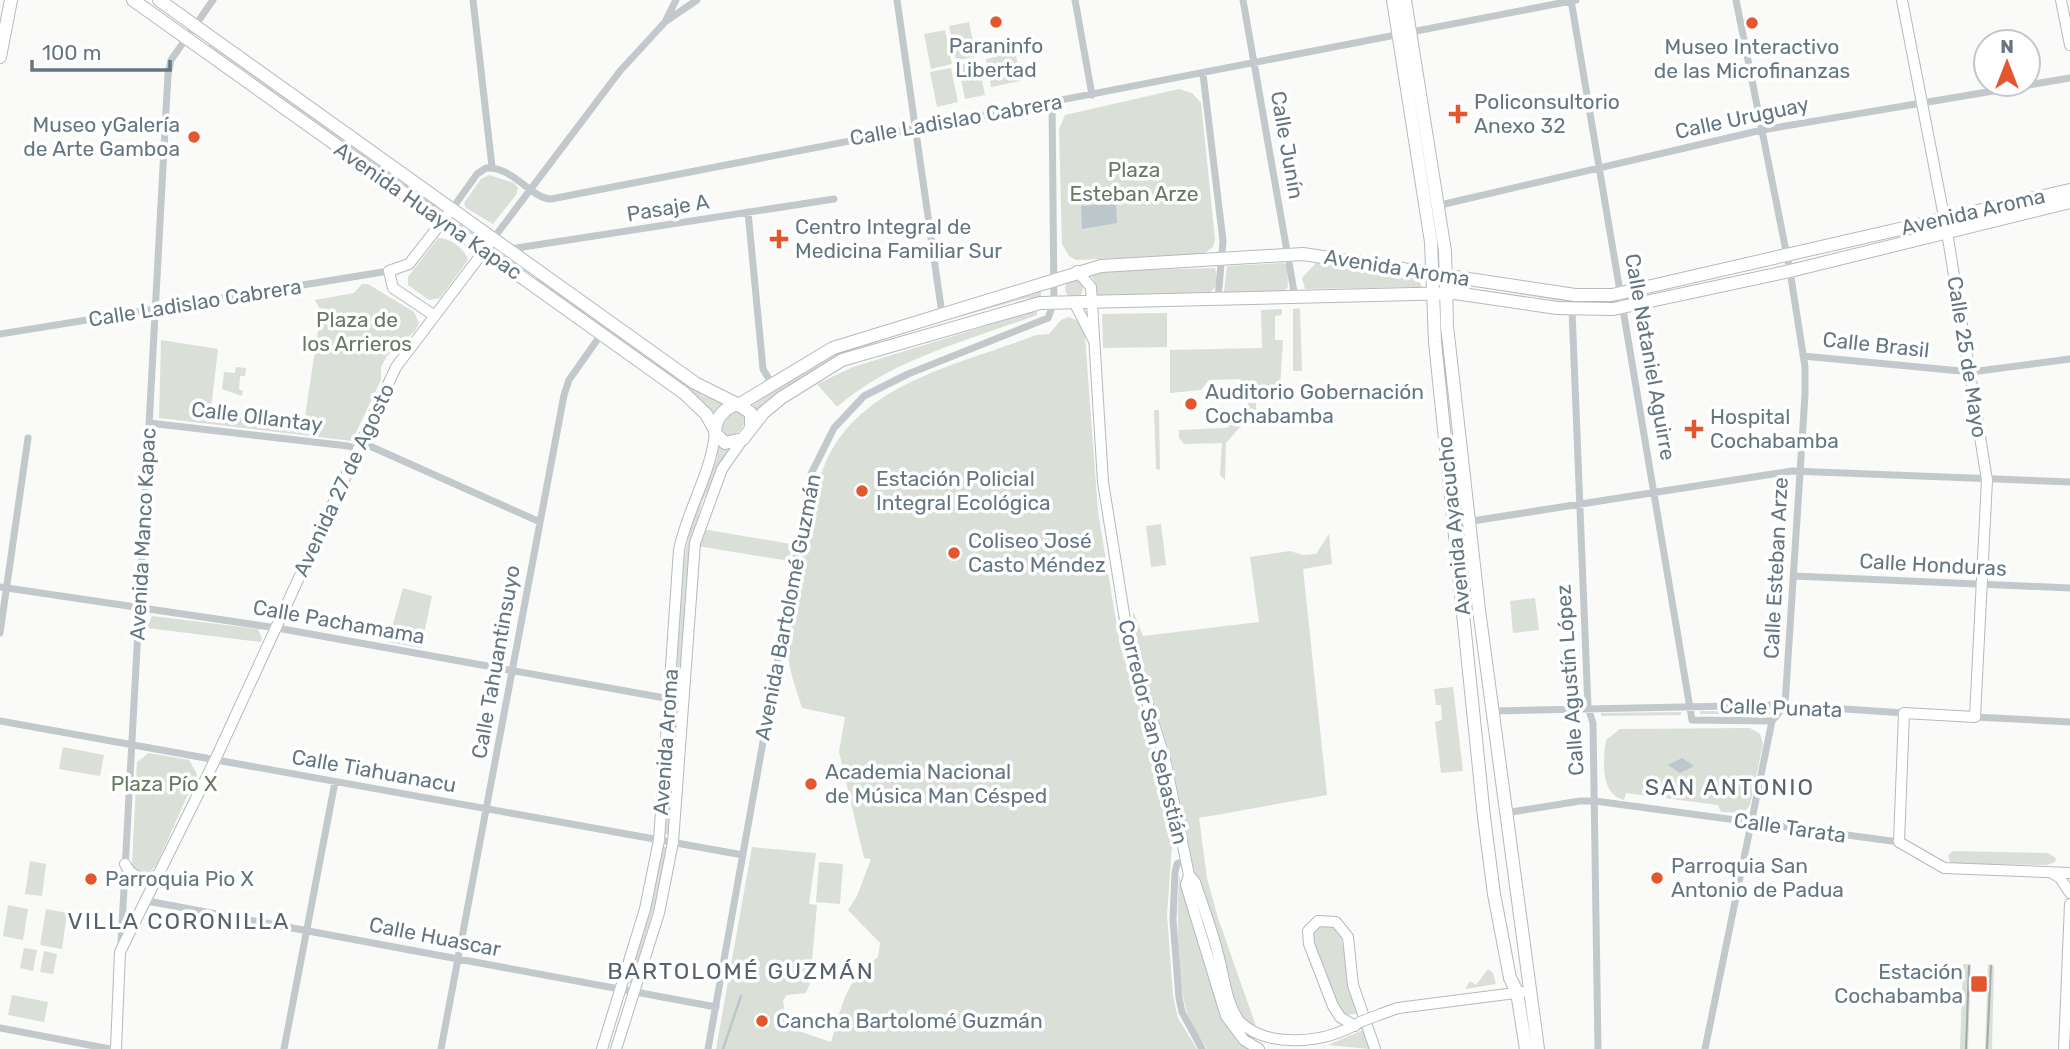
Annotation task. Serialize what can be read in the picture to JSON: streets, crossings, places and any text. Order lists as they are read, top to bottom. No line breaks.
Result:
{"streets":{"main road":["Avenida Huayna Kapac","Avenida Aroma","Avenida Ayacucho"],"street":["Calle Uruguay","Calle Ladislao Cabrera","Calle Junín","Pasaje A","Calle Brasil","Calle Nataniel Aguirre","Calle 25 de Mayo","Calle Ollantay","Avenida 27 de Agosto","Avenida Manco Kapac","Calle Honduras","Calle Esteban Arze","Avenida Bartolomé Guzmán","Calle Pachamama","Calle Tahuantinsuyo","Calle Agustín López","Calle Punata","Corredor San Sebastián","Calle Tiahuanacu","Calle Tarata","Calle Huascar"]},"crossings":[["Calle Uruguay","Calle Nataniel Aguirre"],["Calle Uruguay","Calle 25 de Mayo"],["Calle Uruguay","Avenida Ayacucho"],["Calle Uruguay","Calle Esteban Arze"],["Calle Ladislao Cabrera","Calle Junín"],["Calle Ladislao Cabrera","Avenida Huayna Kapac"],["Calle Ladislao Cabrera","Calle Nataniel Aguirre"],["Calle Ladislao Cabrera","Avenida 27 de Agosto"],["Calle Ladislao Cabrera","Avenida Ayacucho"],["Calle Ladislao Cabrera","Avenida Manco Kapac"],["Calle Junín","Avenida Aroma"],["Pasaje A","Avenida Huayna Kapac"],["Avenida Huayna Kapac","Avenida Aroma"],["Avenida Huayna Kapac","Avenida 27 de Agosto"],["Avenida Huayna Kapac","Avenida Manco Kapac"],["Avenida Huayna Kapac","Calle Tahuantinsuyo"],["Avenida Aroma","Calle Nataniel Aguirre"],["Avenida Aroma","Calle 25 de Mayo"],["Avenida Aroma","Avenida Ayacucho"],["Avenida Aroma","Calle Esteban Arze"],["Avenida Aroma","Avenida Bartolomé Guzmán"],["Avenida Aroma","Calle Pachamama"],["Avenida Aroma","Calle Agustín López"],["Avenida Aroma","Corredor San Sebastián"],["Avenida Aroma","Calle Tiahuanacu"],["Avenida Aroma","Calle Huascar"],["Calle Brasil","Calle 25 de Mayo"],["Calle Brasil","Calle Esteban Arze"],["Calle Nataniel Aguirre","Calle Punata"],["Calle 25 de Mayo","Calle Honduras"],["Calle 25 de Mayo","Calle Punata"],["Calle Ollantay","Avenida 27 de Agosto"],["Calle Ollantay","Avenida Manco Kapac"],["Calle Ollantay","Calle Tahuantinsuyo"],["Avenida 27 de Agosto","Avenida Manco Kapac"],["Avenida 27 de Agosto","Calle Pachamama"],["Avenida 27 de Agosto","Calle Tiahuanacu"],["Avenida 27 de Agosto","Calle Huascar"],["Avenida Ayacucho","Calle Punata"],["Avenida Ayacucho","Corredor San Sebastián"],["Avenida Ayacucho","Calle Tarata"],["Avenida Manco Kapac","Calle Pachamama"],["Avenida Manco Kapac","Calle Tiahuanacu"],["Calle Honduras","Calle Esteban Arze"],["Calle Esteban Arze","Calle Punata"],["Avenida Bartolomé Guzmán","Calle Tiahuanacu"],["Avenida Bartolomé Guzmán","Calle Huascar"],["Calle Pachamama","Calle Tahuantinsuyo"],["Calle Tahuantinsuyo","Calle Tiahuanacu"],["Calle Tahuantinsuyo","Calle Huascar"],["Calle Agustín López","Calle Punata"],["Calle Agustín López","Calle Tarata"]],"districts":["SAN ANTONIO","VILLA CORONILLA","BARTOLOMÉ GUZMÁN"],"parks":["Plaza Esteban Arze","Plaza de los Arrieros","Plaza Pío X"],"places":{"other":["Paraninfo Libertad","Museo Interactivo de las Microfinanzas","Museo yGalería de Arte Gamboa","Auditorio Gobernación Cochabamba","Estación Policial Integral Ecológica","Coliseo José Casto Méndez","Academia Nacional de Música Man Césped","Parroquia San Antonio de Padua","Parroquia Pio X","Cancha Bartolomé Guzmán"],"health":["Policonsultorio Anexo 32","Centro Integral de Medicina Familiar Sur","Hospital Cochabamba"],"transit":["Estación Cochabamba"]},"scale_bar":"100 m","north":"top"}
